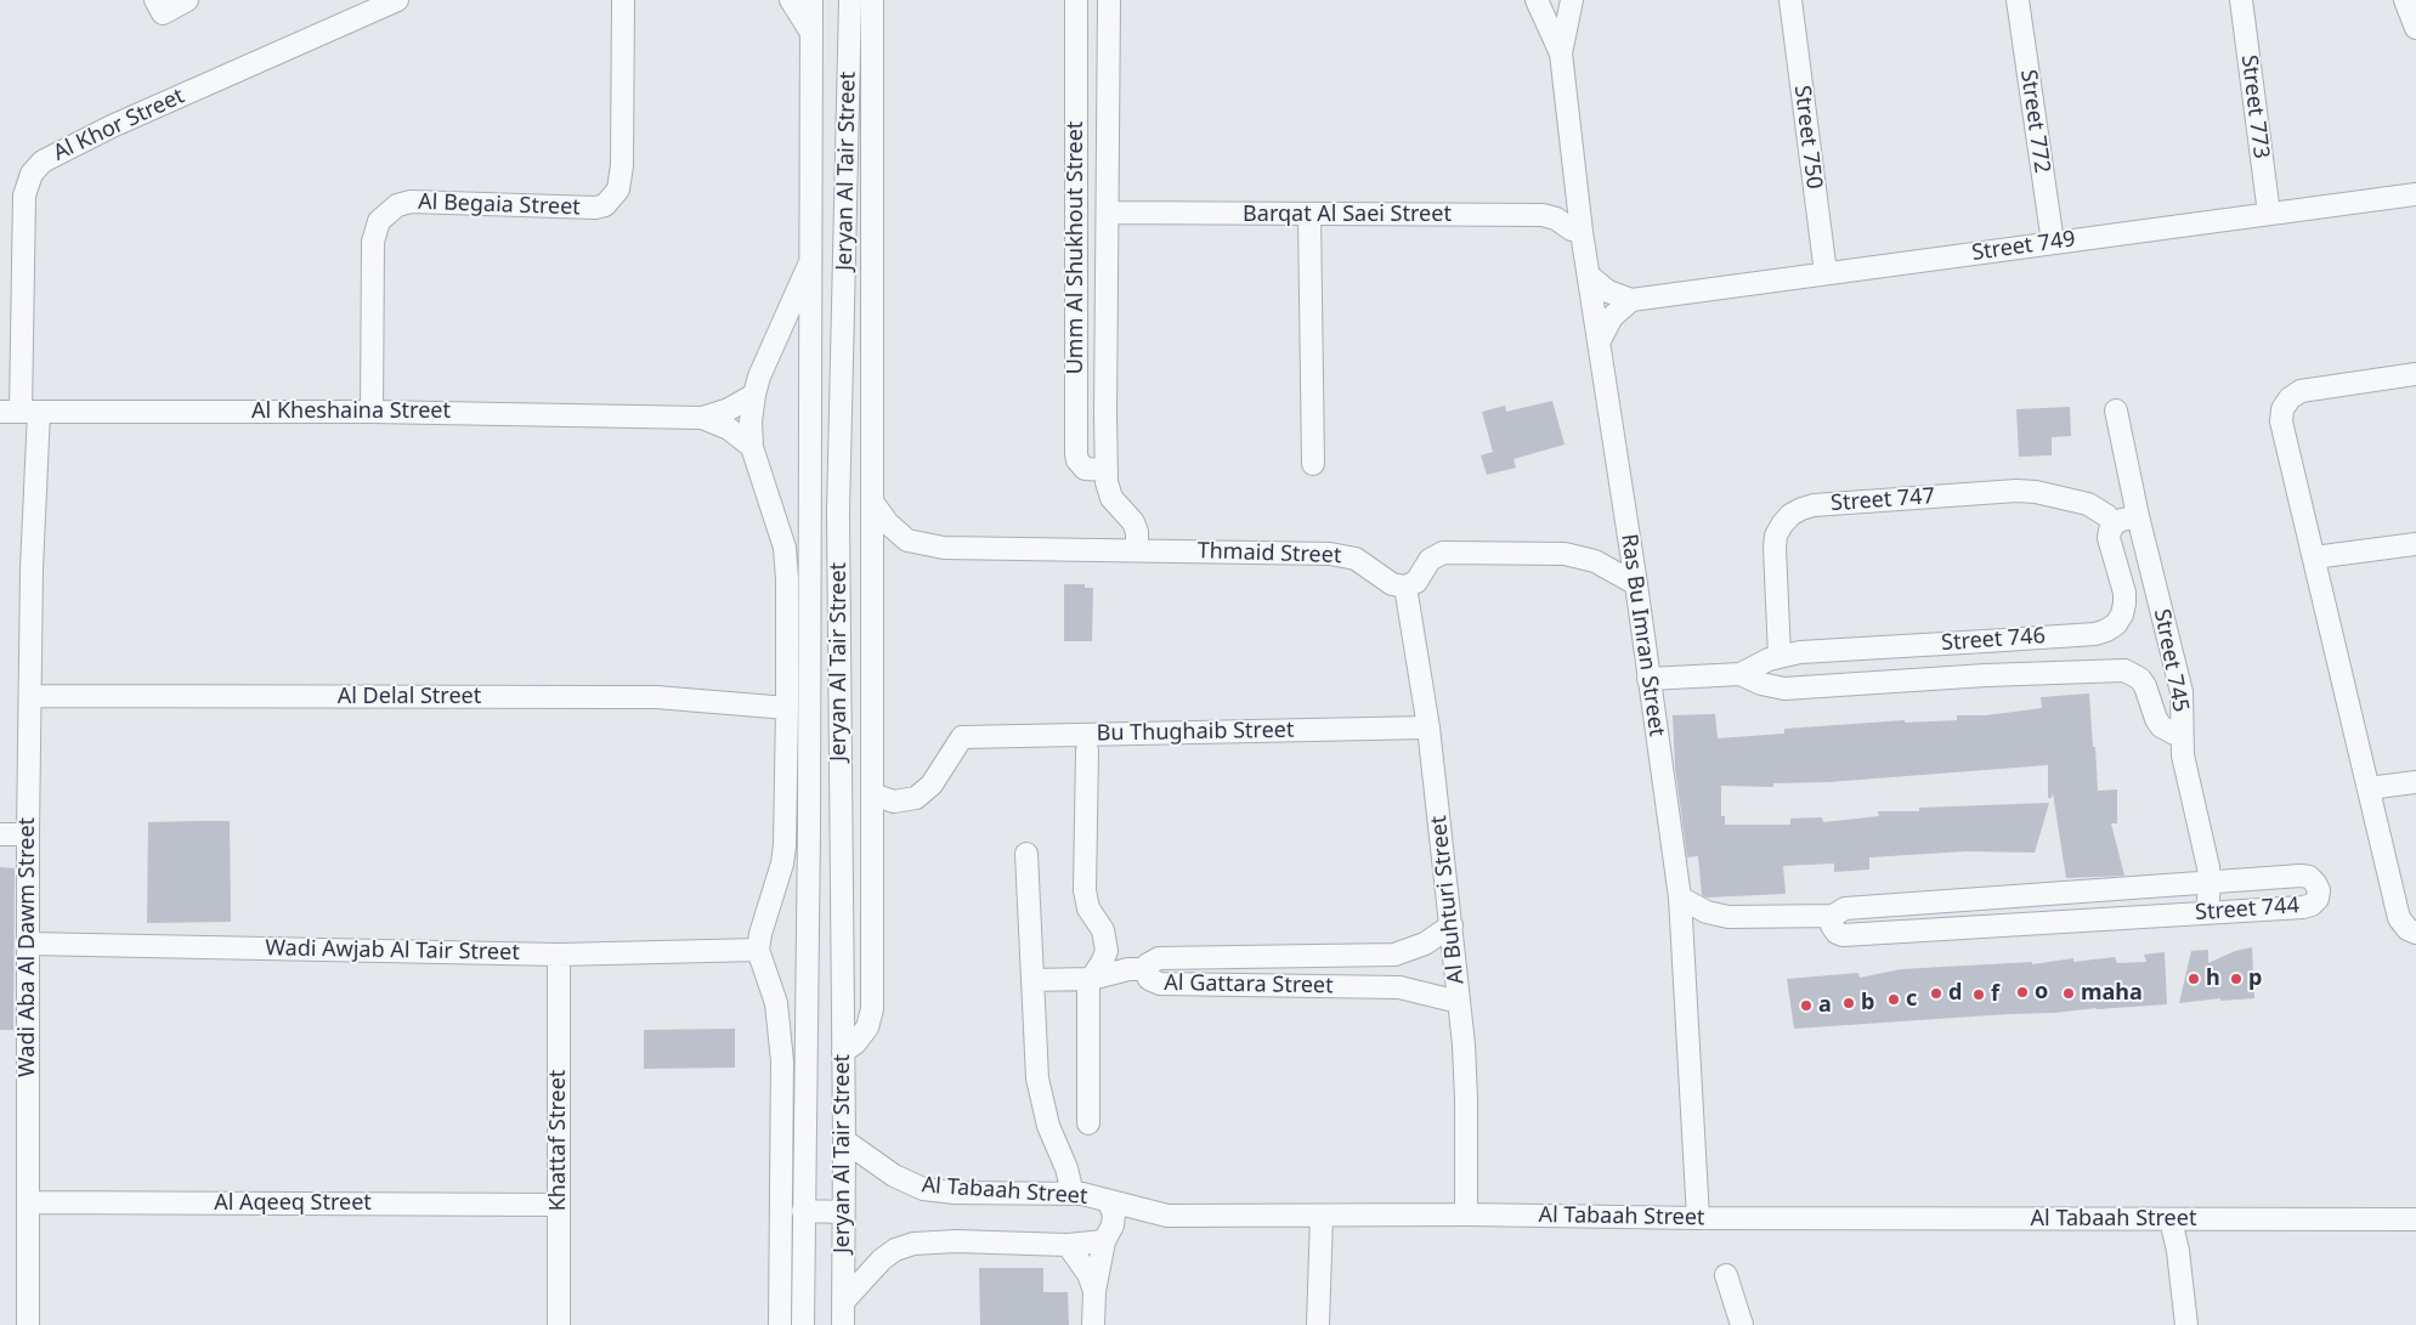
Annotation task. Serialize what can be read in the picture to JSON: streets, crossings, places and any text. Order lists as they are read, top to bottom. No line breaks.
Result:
{"streets":{"street":["Street 773","Street 772","Al Khor Street","Street 750","Jeryan Al Tair Street","Al Begaia Street","Barqat Al Saei Street","Street 749","Umm Al Shukhout Street","Al Kheshaina Street","Street 747","Thmaid Street","Ras Bu Imran Street","Street 746","Street 745","Al Delal Street","Bu Thughaib Street","Al Buhturi Street","Street 744","Wadi Aba Al Dawm Street","Wadi Awjab Al Tair Street","Al Gattara Street","Khattaf Street","Al Tabaah Street","Al Aqeeq Street"]},"crossings":[["Street 773","Street 749"],["Street 772","Street 749"],["Al Khor Street","Al Kheshaina Street"],["Al Khor Street","Wadi Aba Al Dawm Street"],["Street 750","Street 749"],["Jeryan Al Tair Street","Al Kheshaina Street"],["Jeryan Al Tair Street","Al Delal Street"],["Jeryan Al Tair Street","Wadi Awjab Al Tair Street"],["Jeryan Al Tair Street","Al Tabaah Street"],["Al Begaia Street","Al Kheshaina Street"],["Barqat Al Saei Street","Umm Al Shukhout Street"],["Barqat Al Saei Street","Ras Bu Imran Street"],["Umm Al Shukhout Street","Thmaid Street"],["Street 747","Street 746"],["Thmaid Street","Al Buhturi Street"],["Ras Bu Imran Street","Street 746"],["Ras Bu Imran Street","Street 744"],["Ras Bu Imran Street","Al Tabaah Street"],["Street 746","Street 745"],["Street 745","Street 744"],["Al Delal Street","Wadi Aba Al Dawm Street"],["Bu Thughaib Street","Al Buhturi Street"],["Al Buhturi Street","Al Gattara Street"],["Al Buhturi Street","Al Tabaah Street"],["Wadi Aba Al Dawm Street","Wadi Awjab Al Tair Street"],["Wadi Aba Al Dawm Street","Al Aqeeq Street"],["Wadi Awjab Al Tair Street","Khattaf Street"],["Khattaf Street","Al Aqeeq Street"]],"places":["h","p","o","d","maha","f","c","b","a"]}
